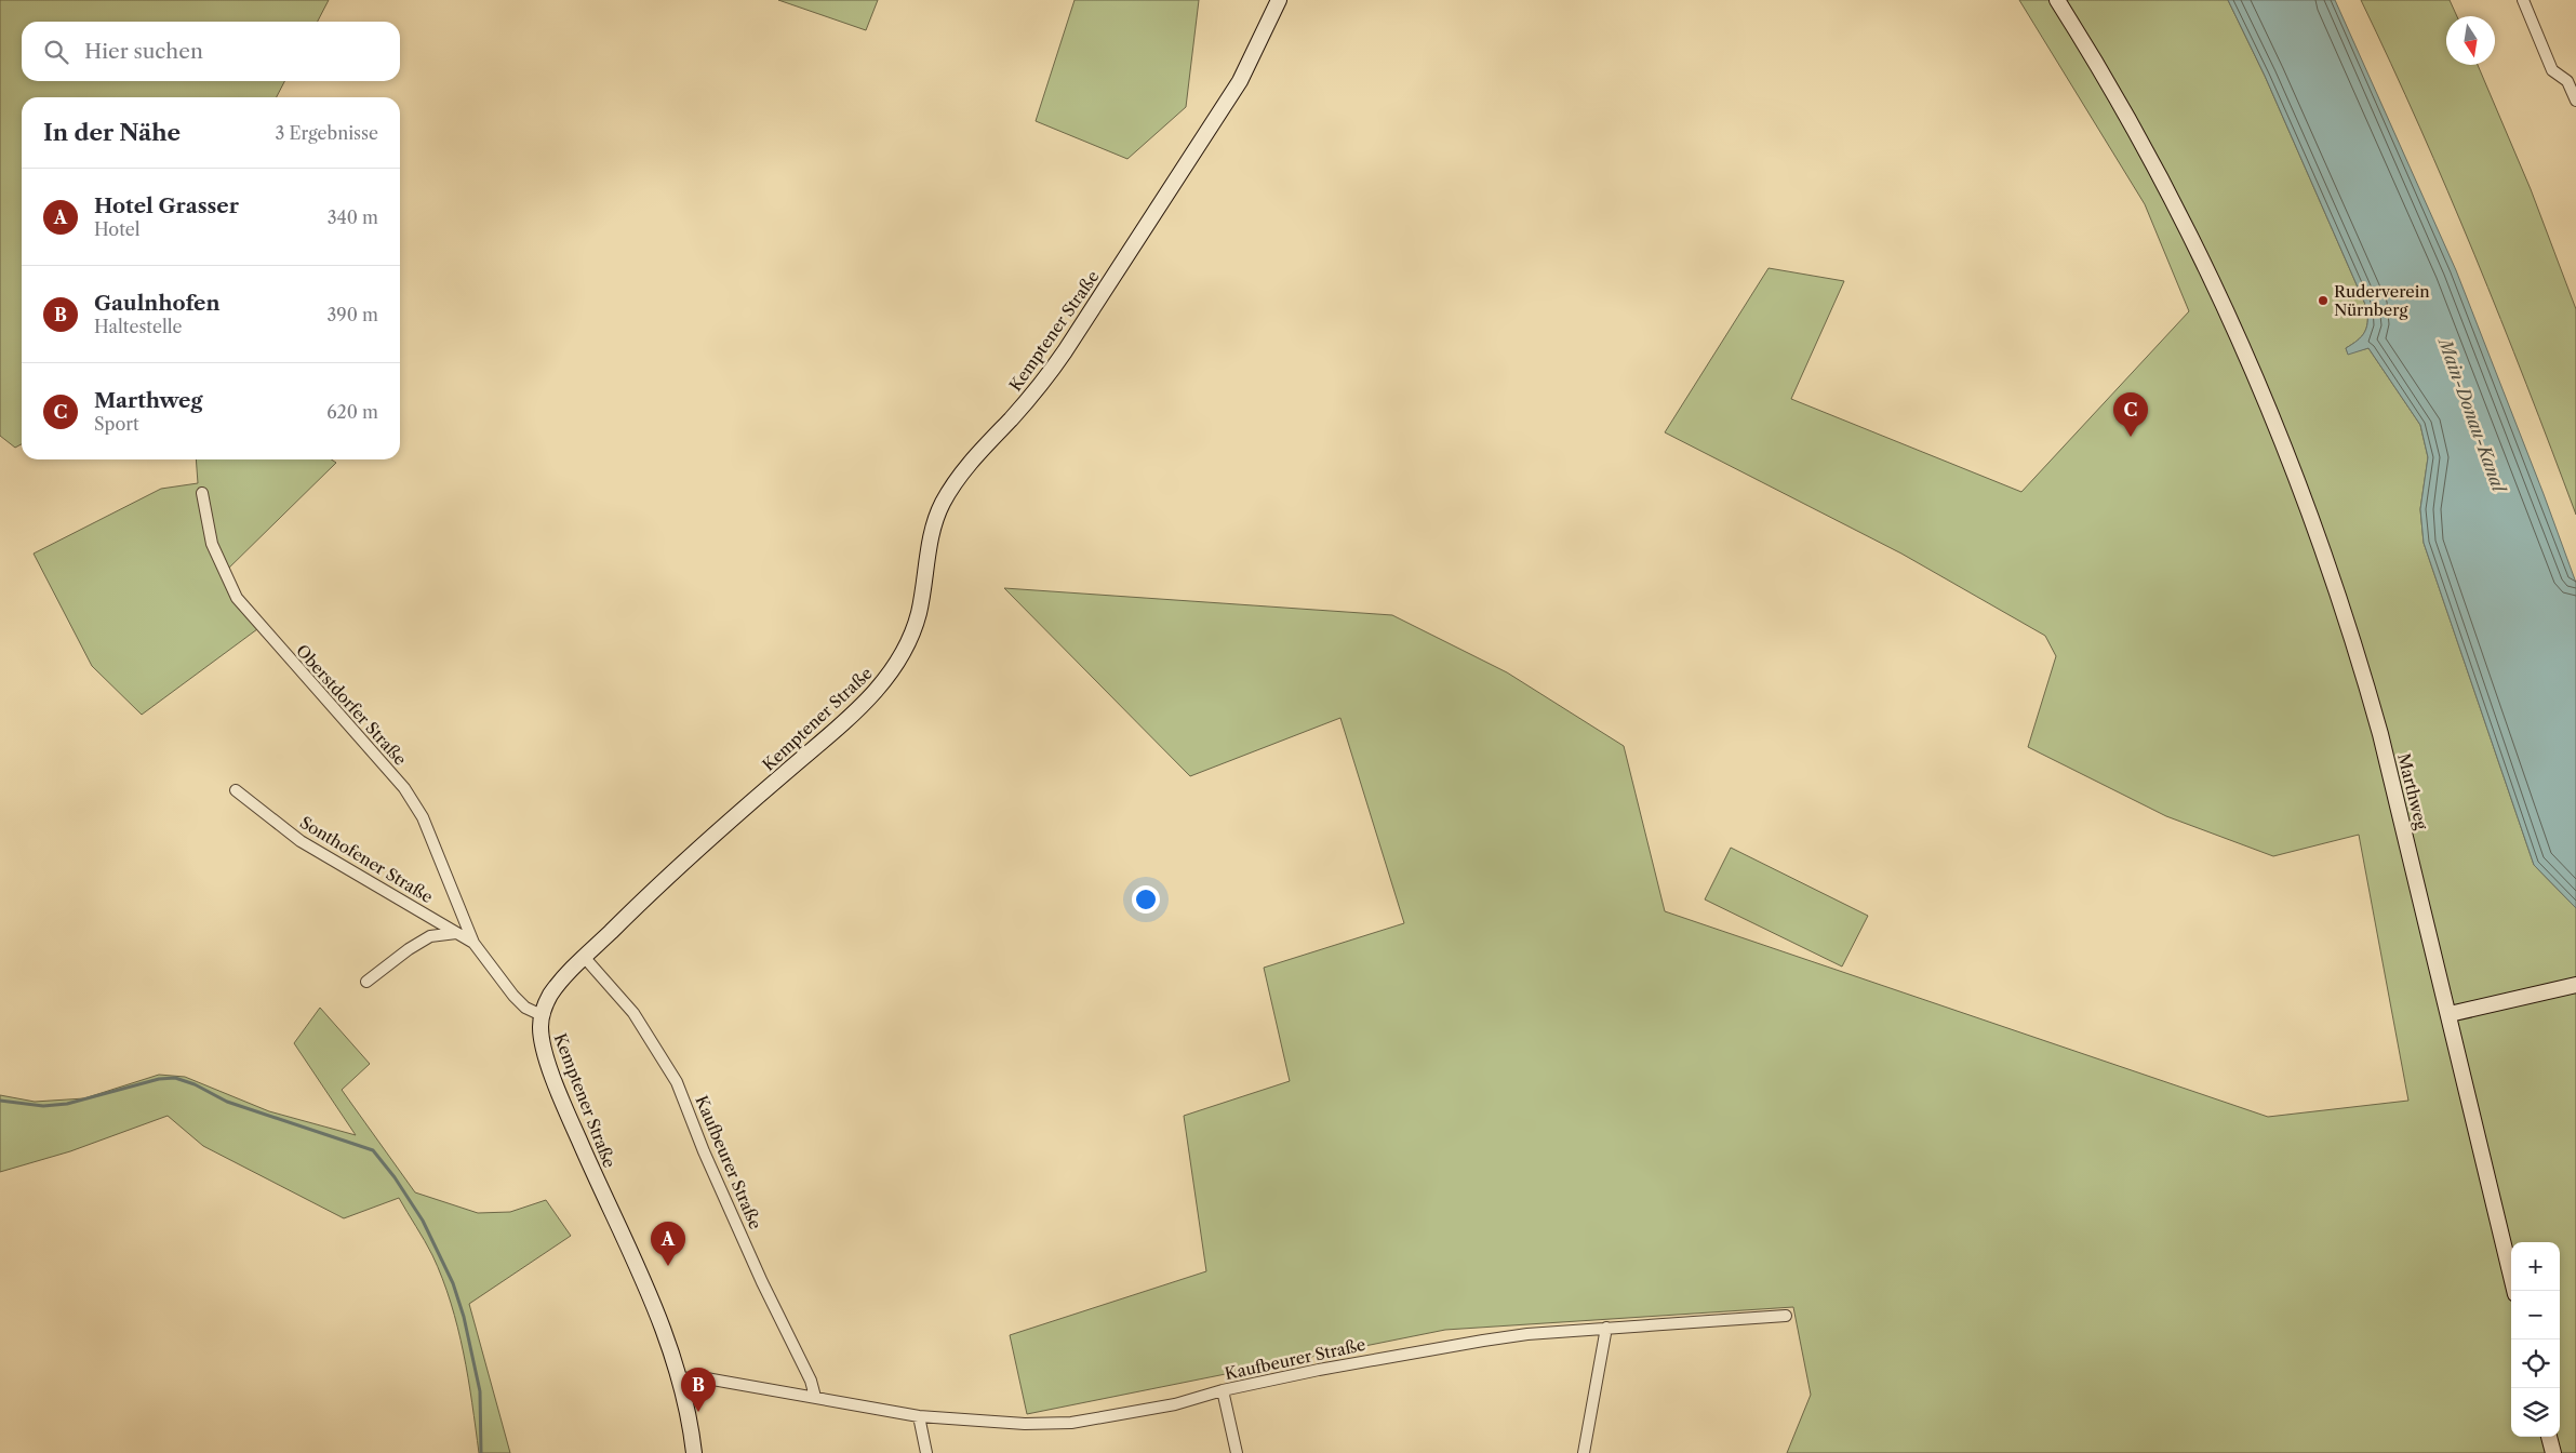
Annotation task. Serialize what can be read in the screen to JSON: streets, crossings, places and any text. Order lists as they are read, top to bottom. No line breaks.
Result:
{"streets":{"street":["Kemptener Straße","Oberstdorfer Straße","Marthweg","Sonthofener Straße","Kaufbeurer Straße"]},"crossings":[["Kemptener Straße","Sonthofener Straße"],["Kemptener Straße","Kaufbeurer Straße"],["Oberstdorfer Straße","Sonthofener Straße"]],"water":["Main-Donau-Kanal"],"places":["Ruderverein Nürnberg"],"north":"bottom","page":{"search":"Hier suchen","heading":["In der Nähe","3 Ergebnisse"],"list":[{"mark":"A","name":"Hotel Grasser","note":"Hotel","value":"340 m"},{"mark":"B","name":"Gaulnhofen","note":"Haltestelle","value":"390 m"},{"mark":"C","name":"Marthweg","note":"Sport","value":"620 m"}],"pins":["C","A","B"],"map_buttons":["+","−"]}}
